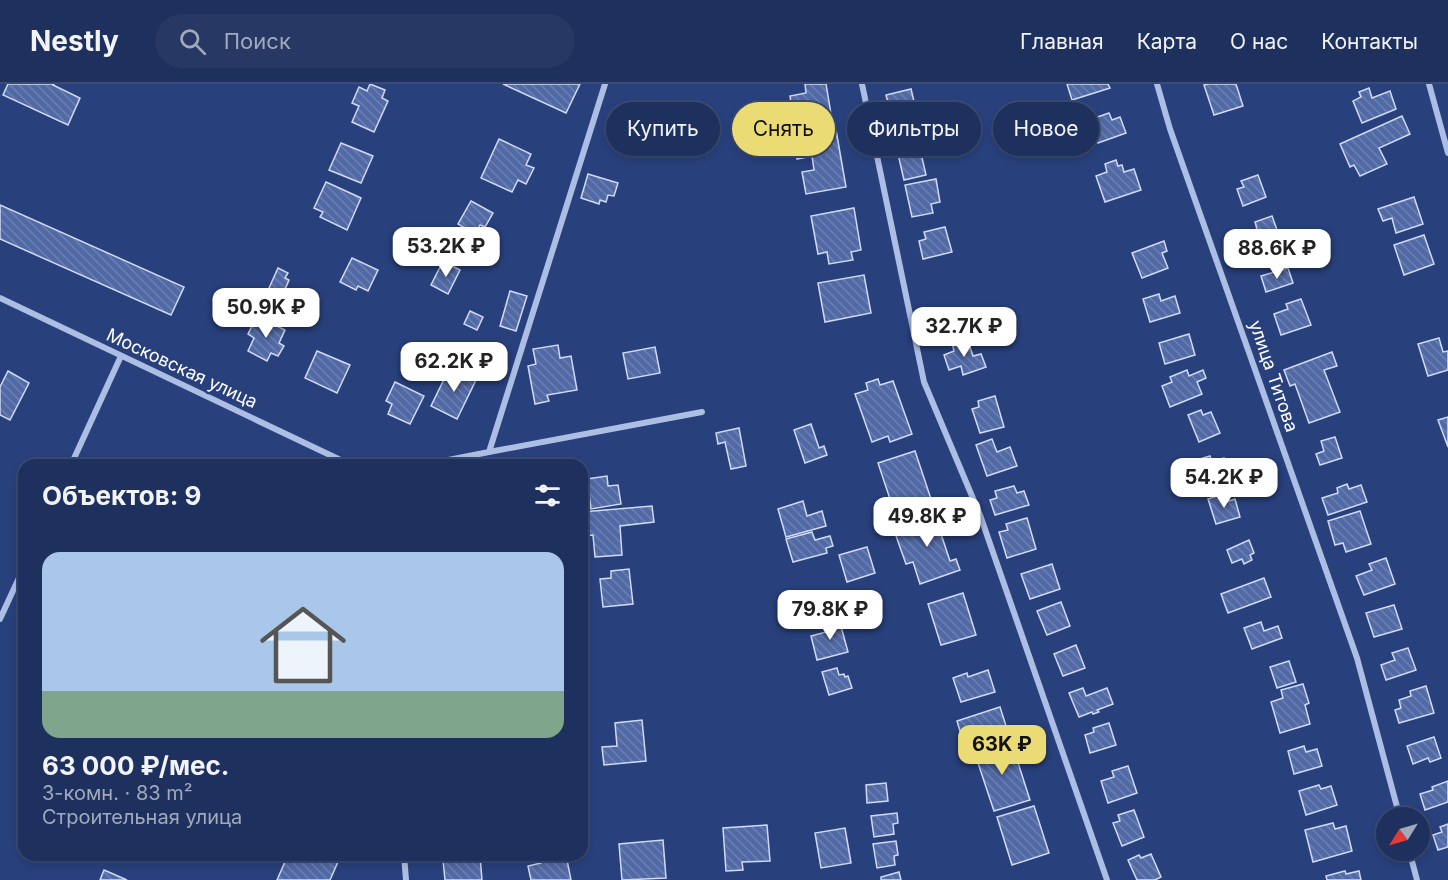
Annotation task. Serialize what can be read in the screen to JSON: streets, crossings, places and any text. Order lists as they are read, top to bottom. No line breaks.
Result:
{"streets":{"street":["Московская улица","улица Титова"]},"north":"bottom left","page":{"header":"Nestly","search":"Поиск","nav":["Главная","Карта","О нас","Контакты"],"chip":["Купить","Снять","Фильтры","Новое"],"price":["53.2K ₽","88.6K ₽","50.9K ₽","32.7K ₽","62.2K ₽","54.2K ₽","49.8K ₽","79.8K ₽","63K ₽"],"heading":"Объектов: 9","list":[{"name":"63 000 ₽/мес.","note":"3-комн. · 83 m² · Строительная улица"}]}}
